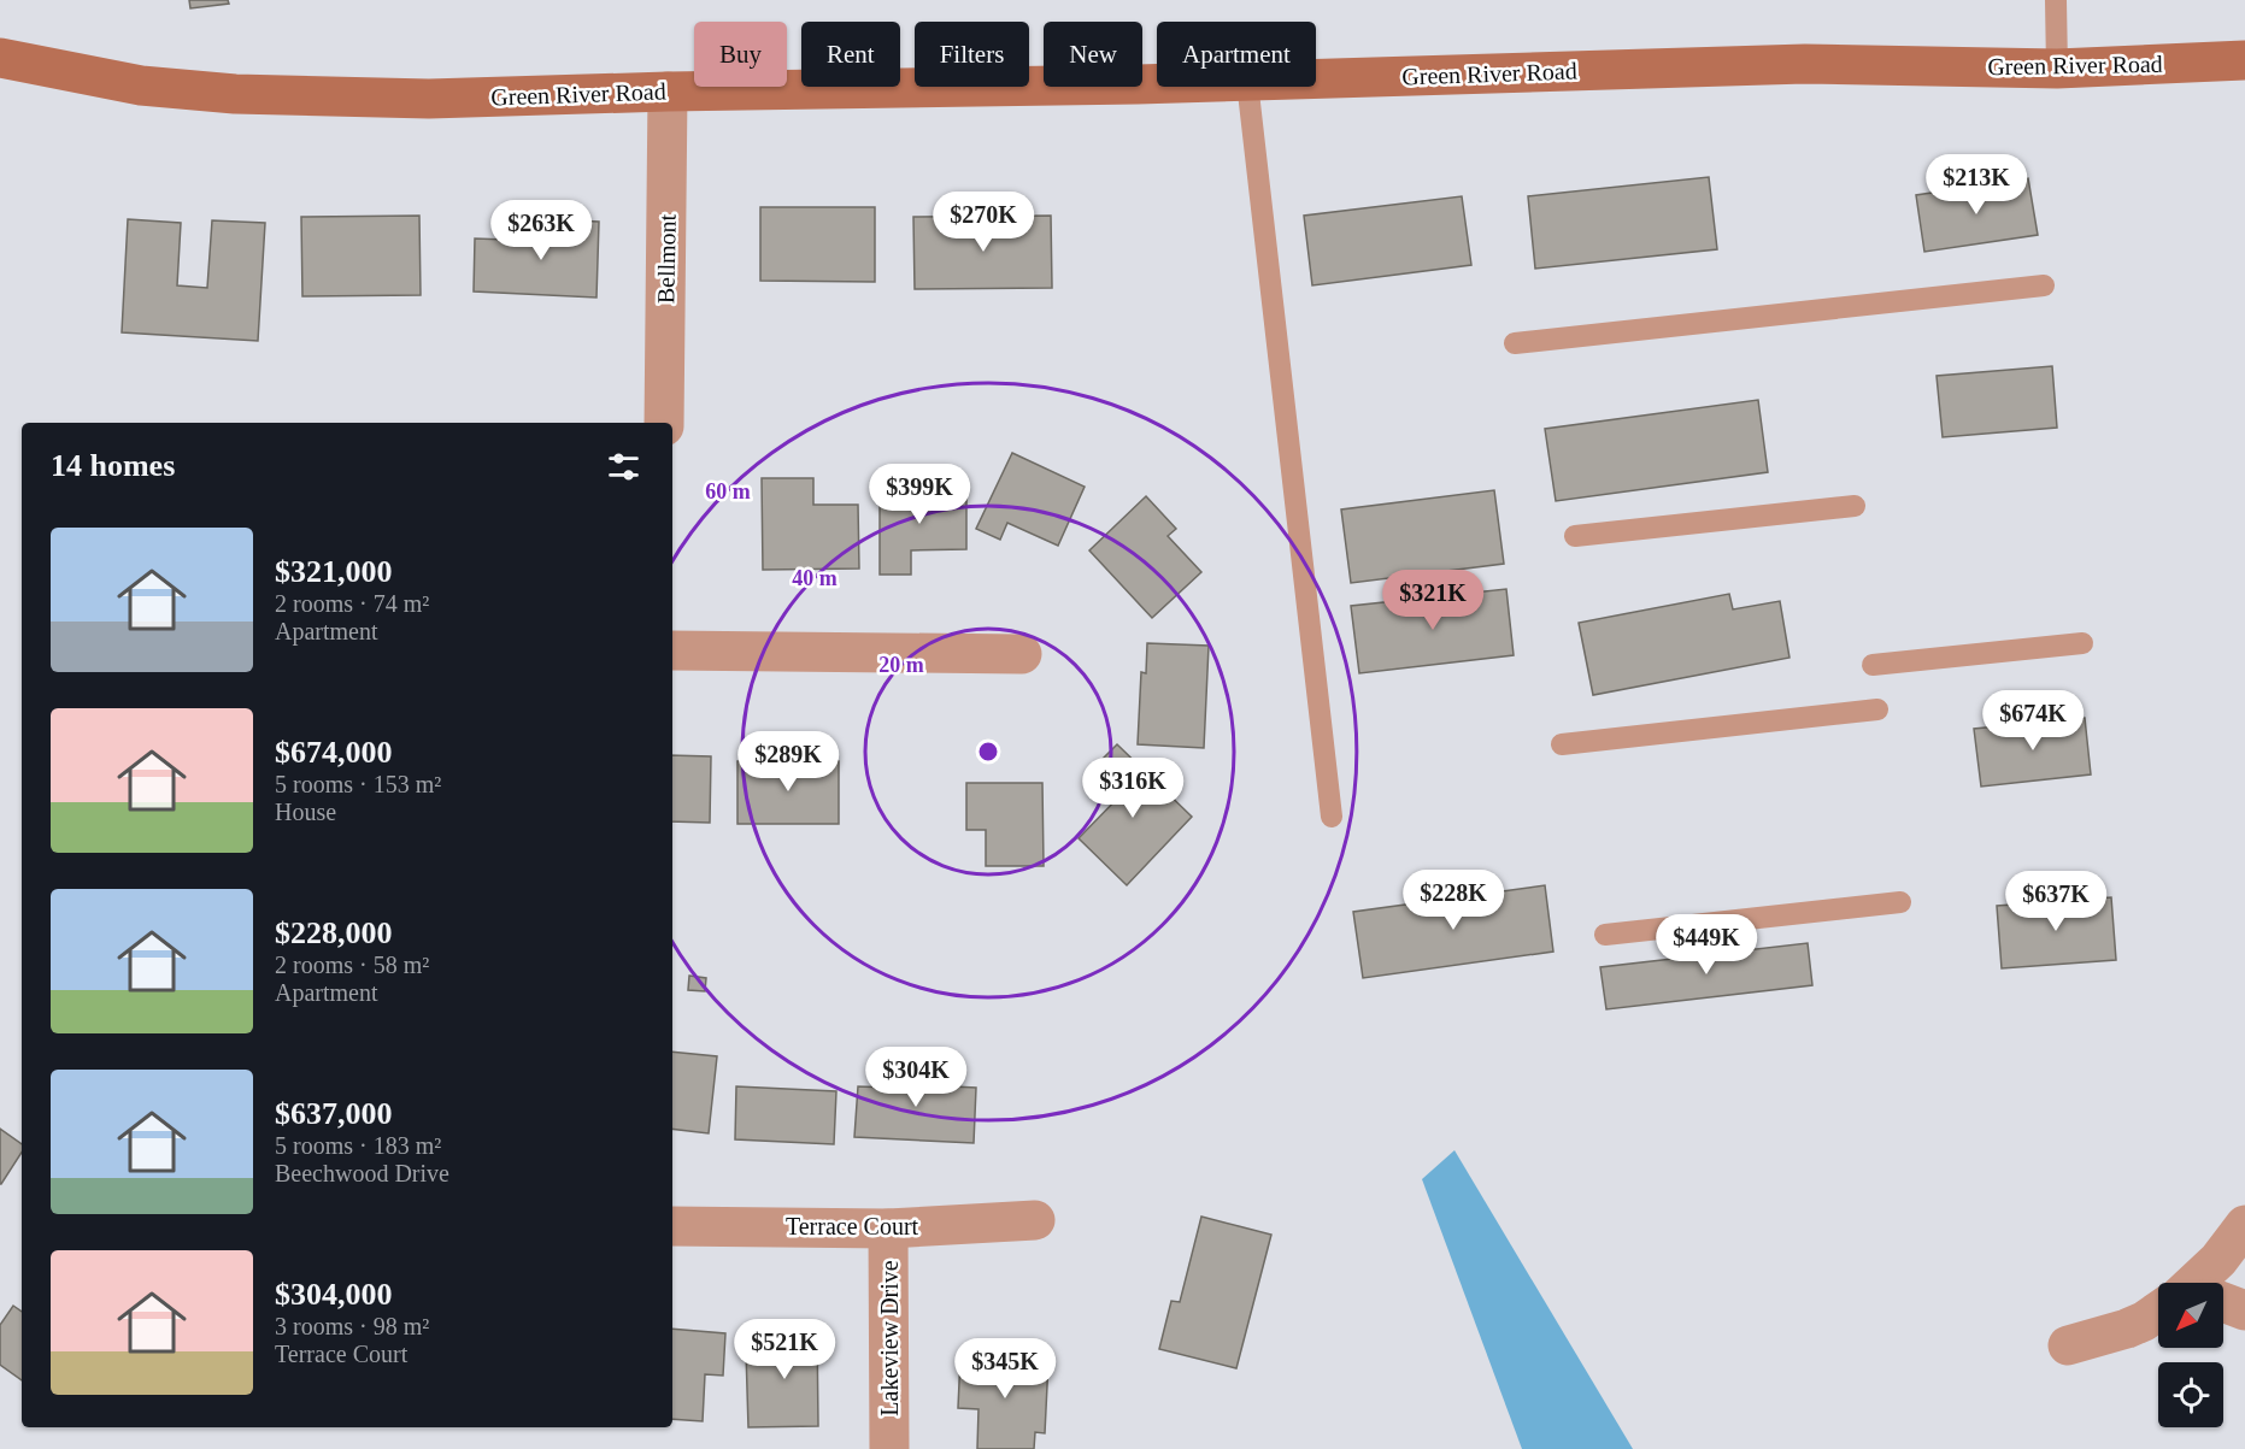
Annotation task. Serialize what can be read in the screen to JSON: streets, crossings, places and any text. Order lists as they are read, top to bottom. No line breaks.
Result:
{"streets":{"street":["Green River Road","Bellmont","Terrace Court","Lakeview Drive"]},"crossings":[["Green River Road","Bellmont"],["Terrace Court","Lakeview Drive"]],"north":"bottom left","page":{"chip":["Buy","Rent","Filters","New","Apartment"],"price":["$213K","$270K","$263K","$399K","$321K","$674K","$289K","$316K","$228K","$637K","$449K","$304K","$521K","$345K"],"heading":"14 homes","list":[{"name":"$321,000","note":"2 rooms · 74 m² · Apartment"},{"name":"$674,000","note":"5 rooms · 153 m² · House"},{"name":"$228,000","note":"2 rooms · 58 m² · Apartment"},{"name":"$637,000","note":"5 rooms · 183 m² · Beechwood Drive"},{"name":"$304,000","note":"3 rooms · 98 m² · Terrace Court"}]},"rings":["60 m","40 m","20 m"]}
